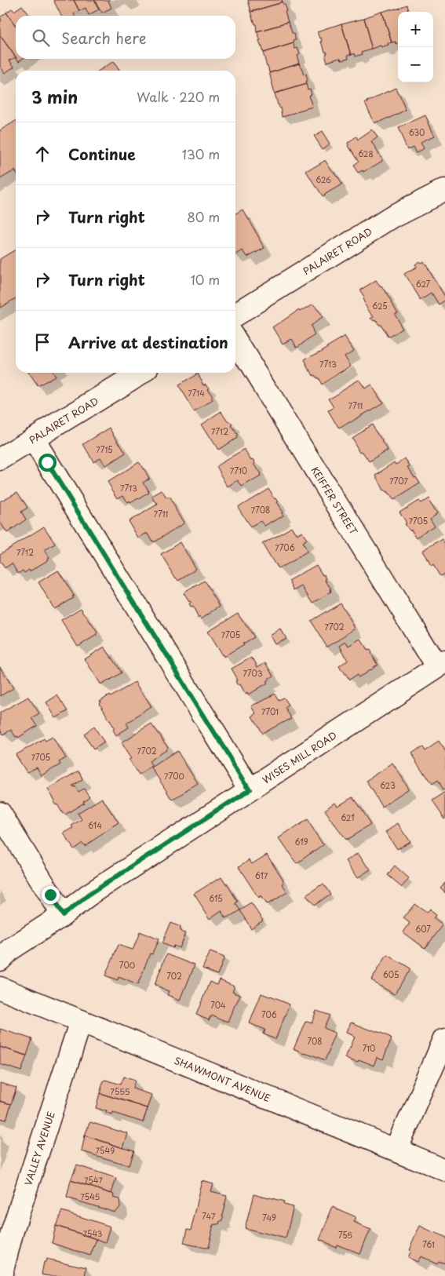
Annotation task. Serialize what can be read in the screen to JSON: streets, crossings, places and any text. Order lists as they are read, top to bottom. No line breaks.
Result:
{"streets":{"street":["PALAIRET ROAD","KEIFFER STREET","WISES MILL ROAD","SHAWMONT AVENUE","VALLEY AVENUE"]},"crossings":[["KEIFFER STREET","WISES MILL ROAD"],["SHAWMONT AVENUE","VALLEY AVENUE"]],"house_numbers":["630","628","626","627","625","7713","7714","7711","7712","7715","7710","7707","7713","7708","7711","7705","7706","7712","7702","7705","7703","7701","7702","7705","7700","623","621","614","619","617","615","607","700","605","702","704","706","708","710","7555","7549","7547","7545","747","749","7543","755","761"],"page":{"map_buttons":["+","−"],"search":"Search here","heading":["3 min","Walk · 220 m"],"list":[["Continue","130 m"],["Turn right","80 m"],["Turn right","10 m"],"Arrive at destination"]}}
